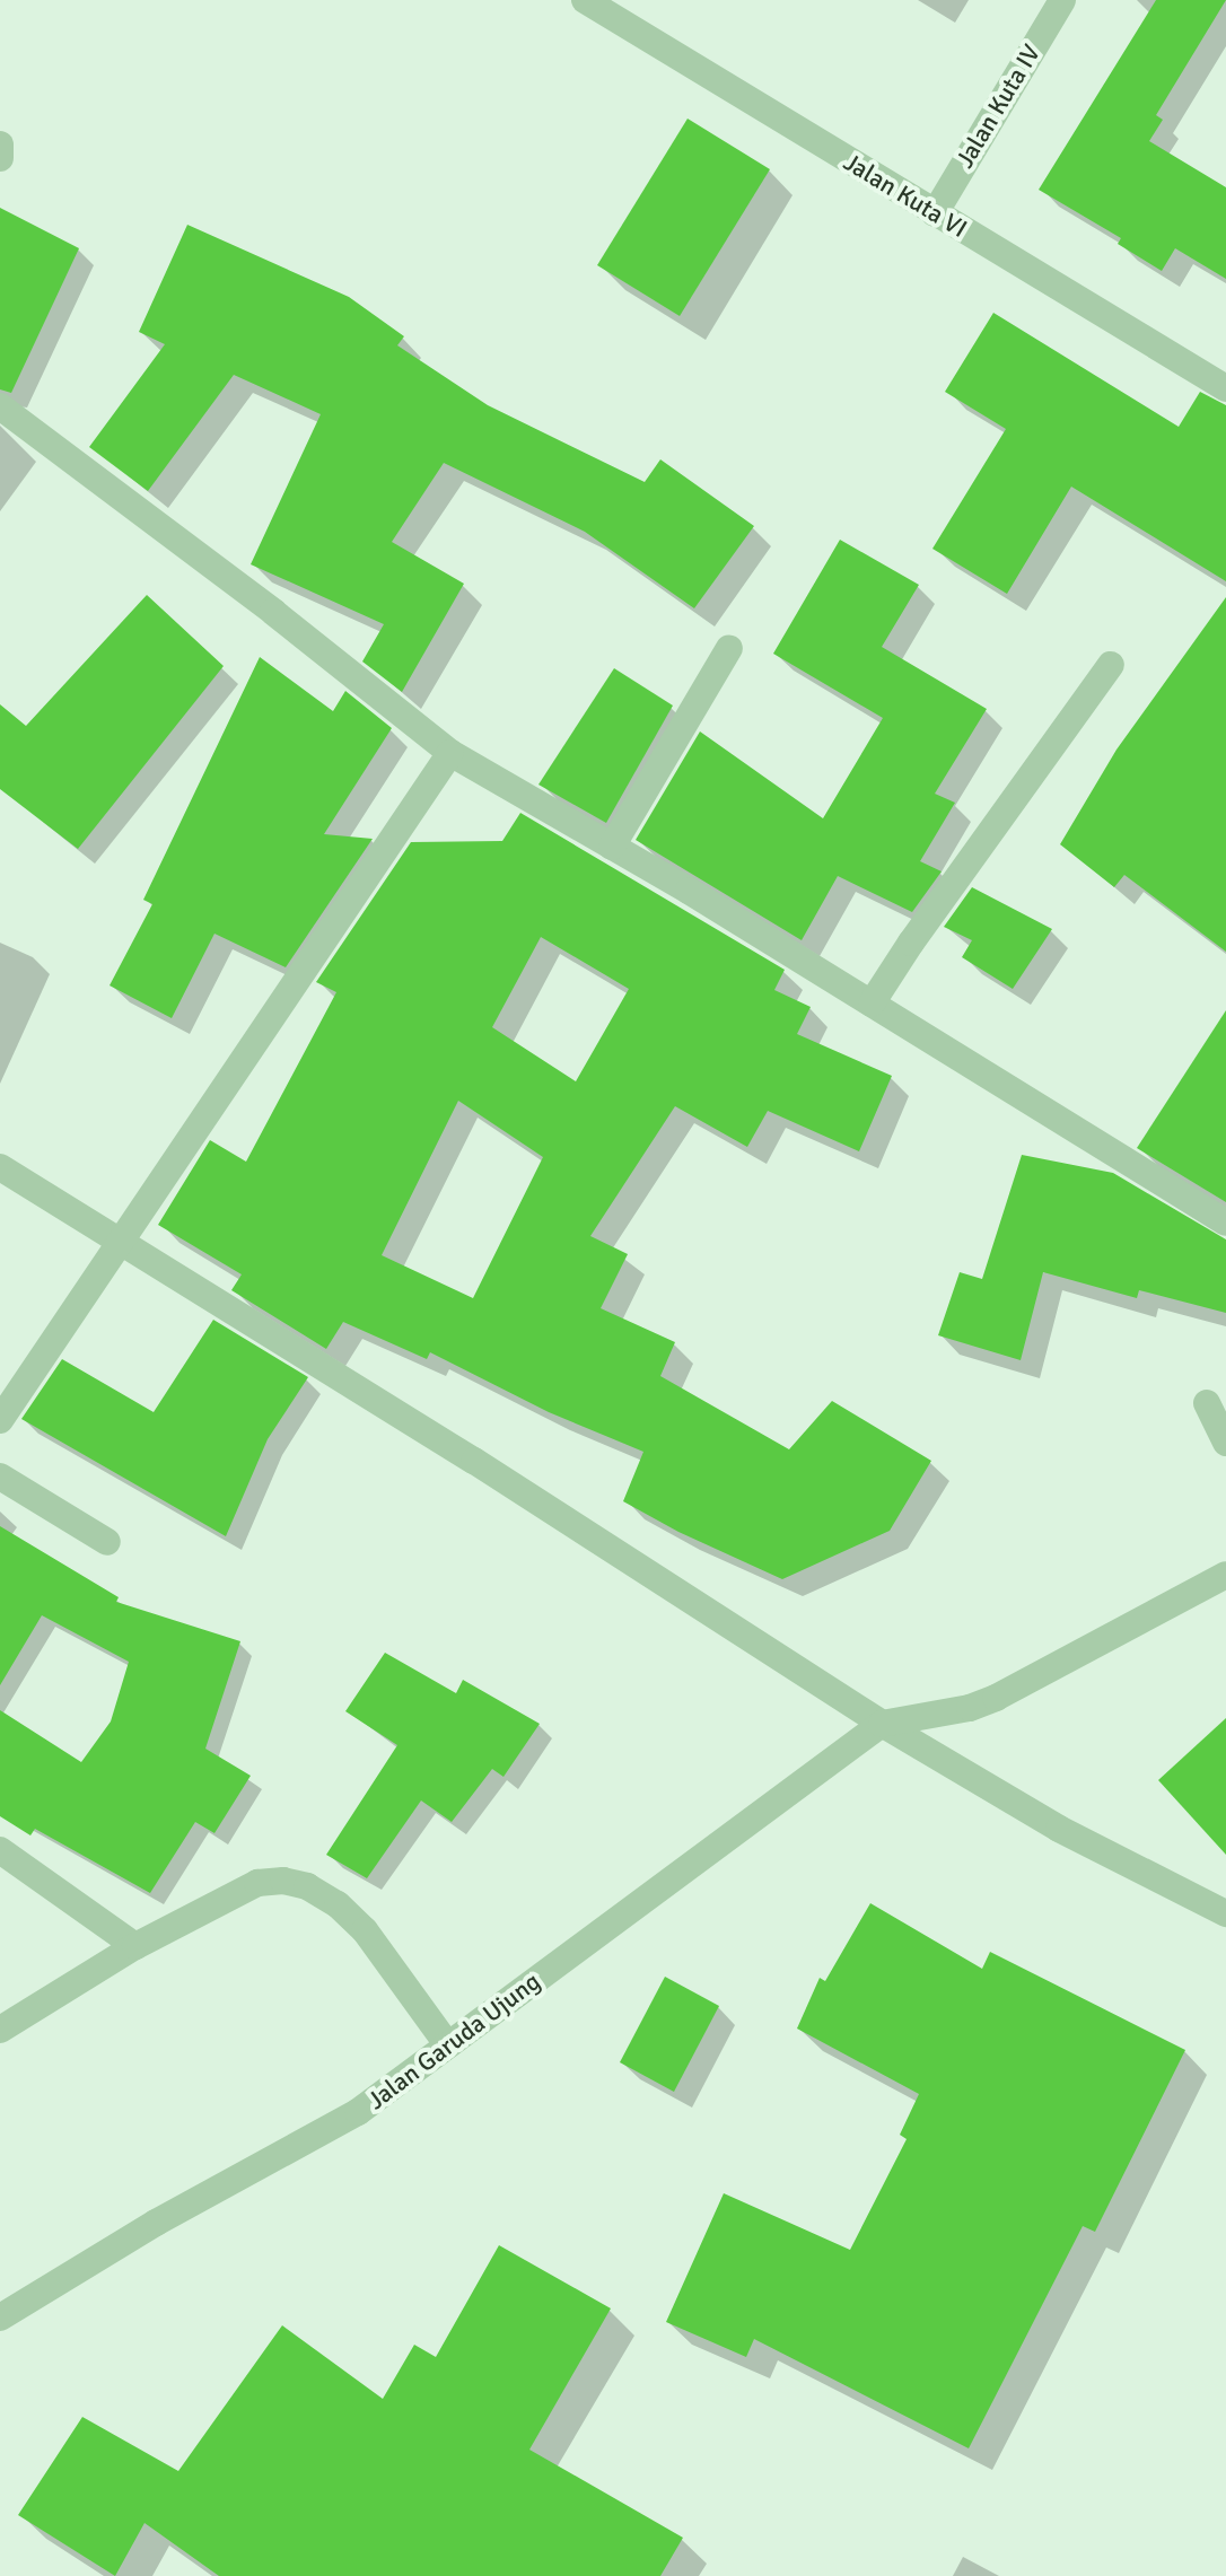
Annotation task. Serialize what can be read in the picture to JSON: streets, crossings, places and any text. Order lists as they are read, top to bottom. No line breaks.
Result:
{"streets":{"street":["Jalan Kuta IV","Jalan Kuta VI","Jalan Garuda Ujung"]},"crossings":[["Jalan Kuta IV","Jalan Kuta VI"]]}
